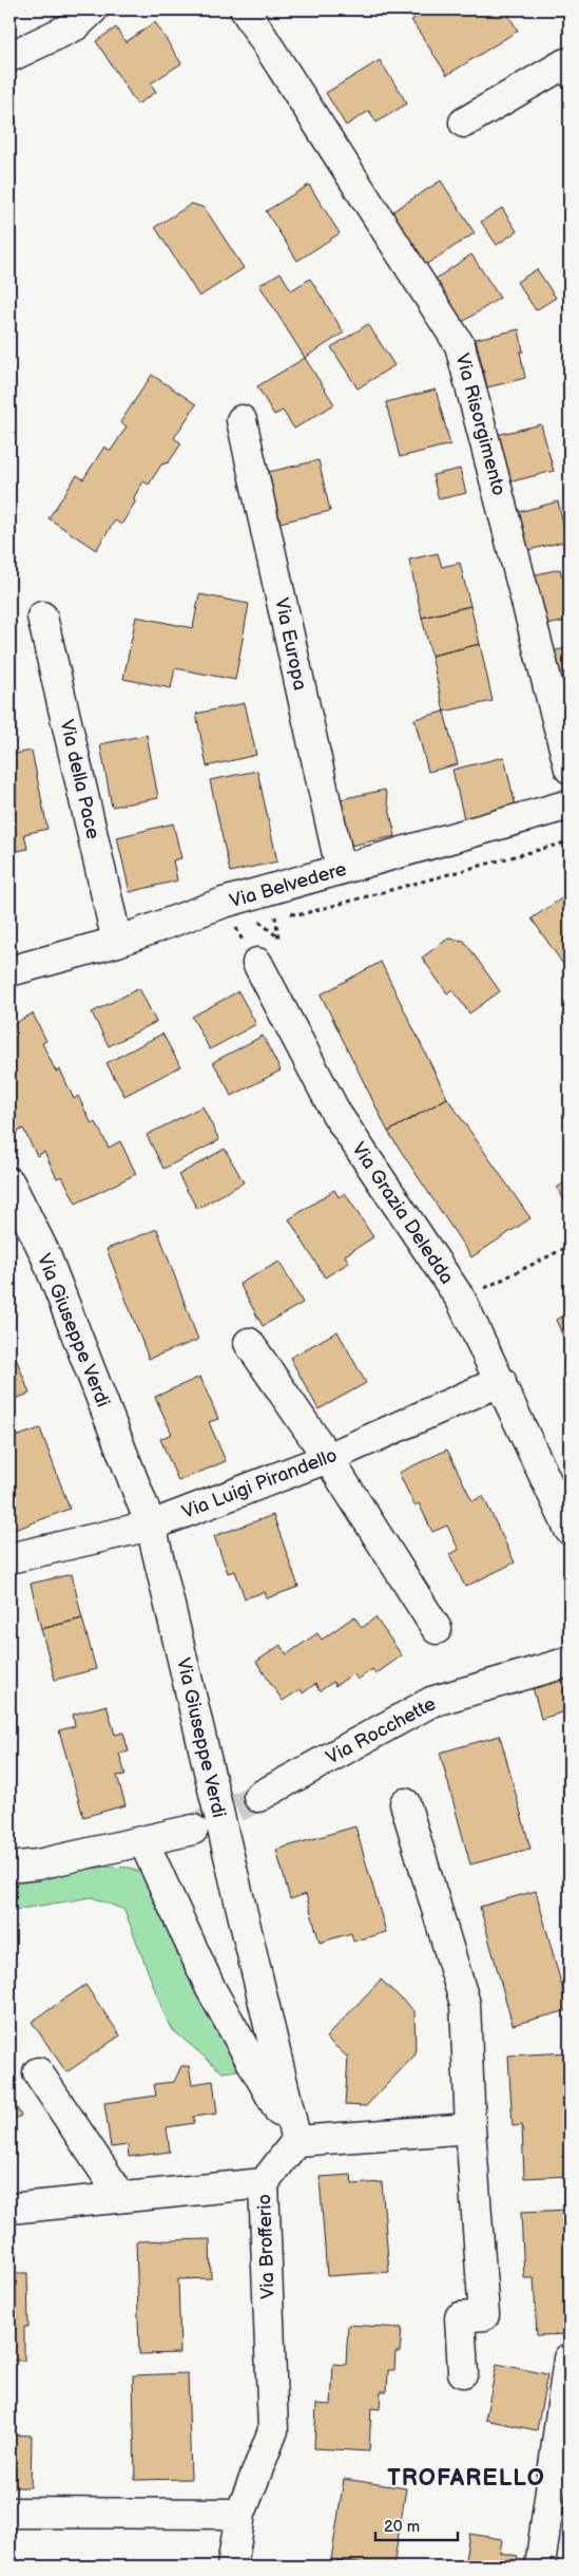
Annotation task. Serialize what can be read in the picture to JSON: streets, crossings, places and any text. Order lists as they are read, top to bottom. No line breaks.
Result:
{"streets":{"street":["Via Risorgimento","Via Europa","Via della Pace","Via Belvedere","Via Grazia Deledda","Via Giuseppe Verdi","Via Luigi Pirandello","Via Rocchette","Via Brofferio"]},"crossings":[["Via Europa","Via Belvedere"],["Via della Pace","Via Belvedere"],["Via Grazia Deledda","Via Luigi Pirandello"],["Via Giuseppe Verdi","Via Luigi Pirandello"],["Via Giuseppe Verdi","Via Brofferio"]],"districts":["TROFARELLO"],"scale_bar":"20 m"}
